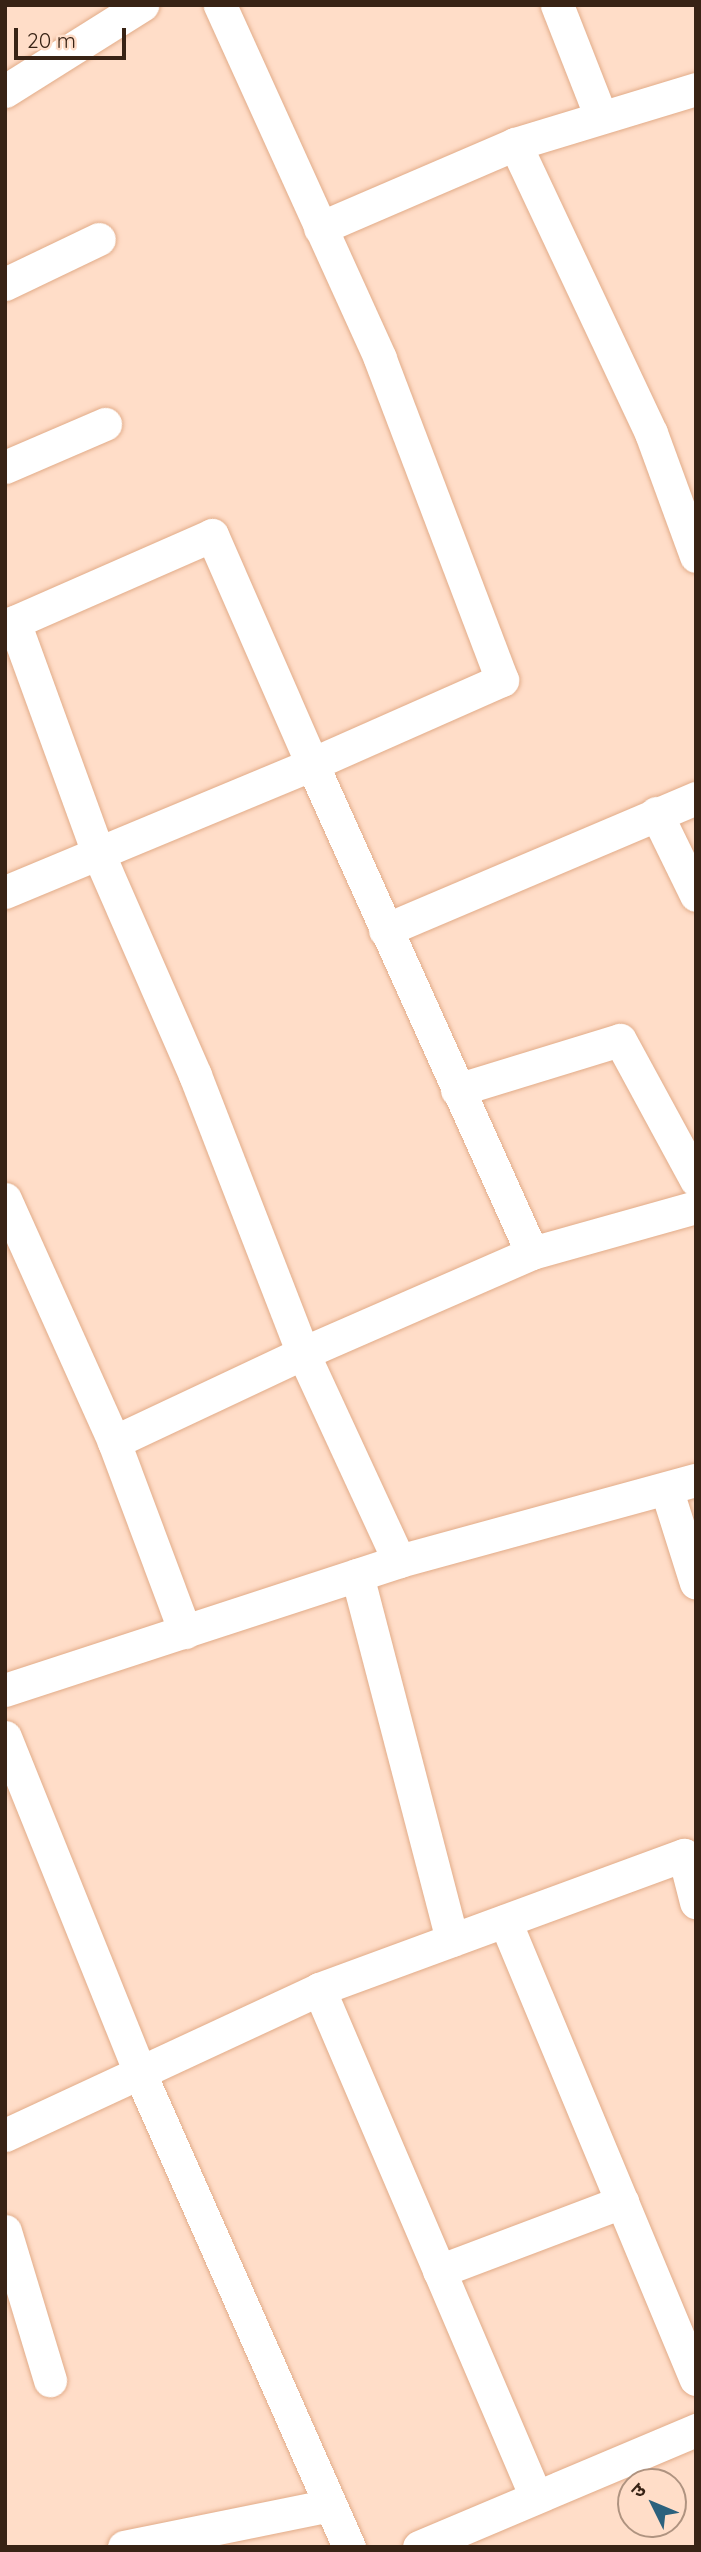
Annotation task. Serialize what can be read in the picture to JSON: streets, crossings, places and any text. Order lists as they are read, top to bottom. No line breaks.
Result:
{"scale_bar":"20 m","north":"top left"}
